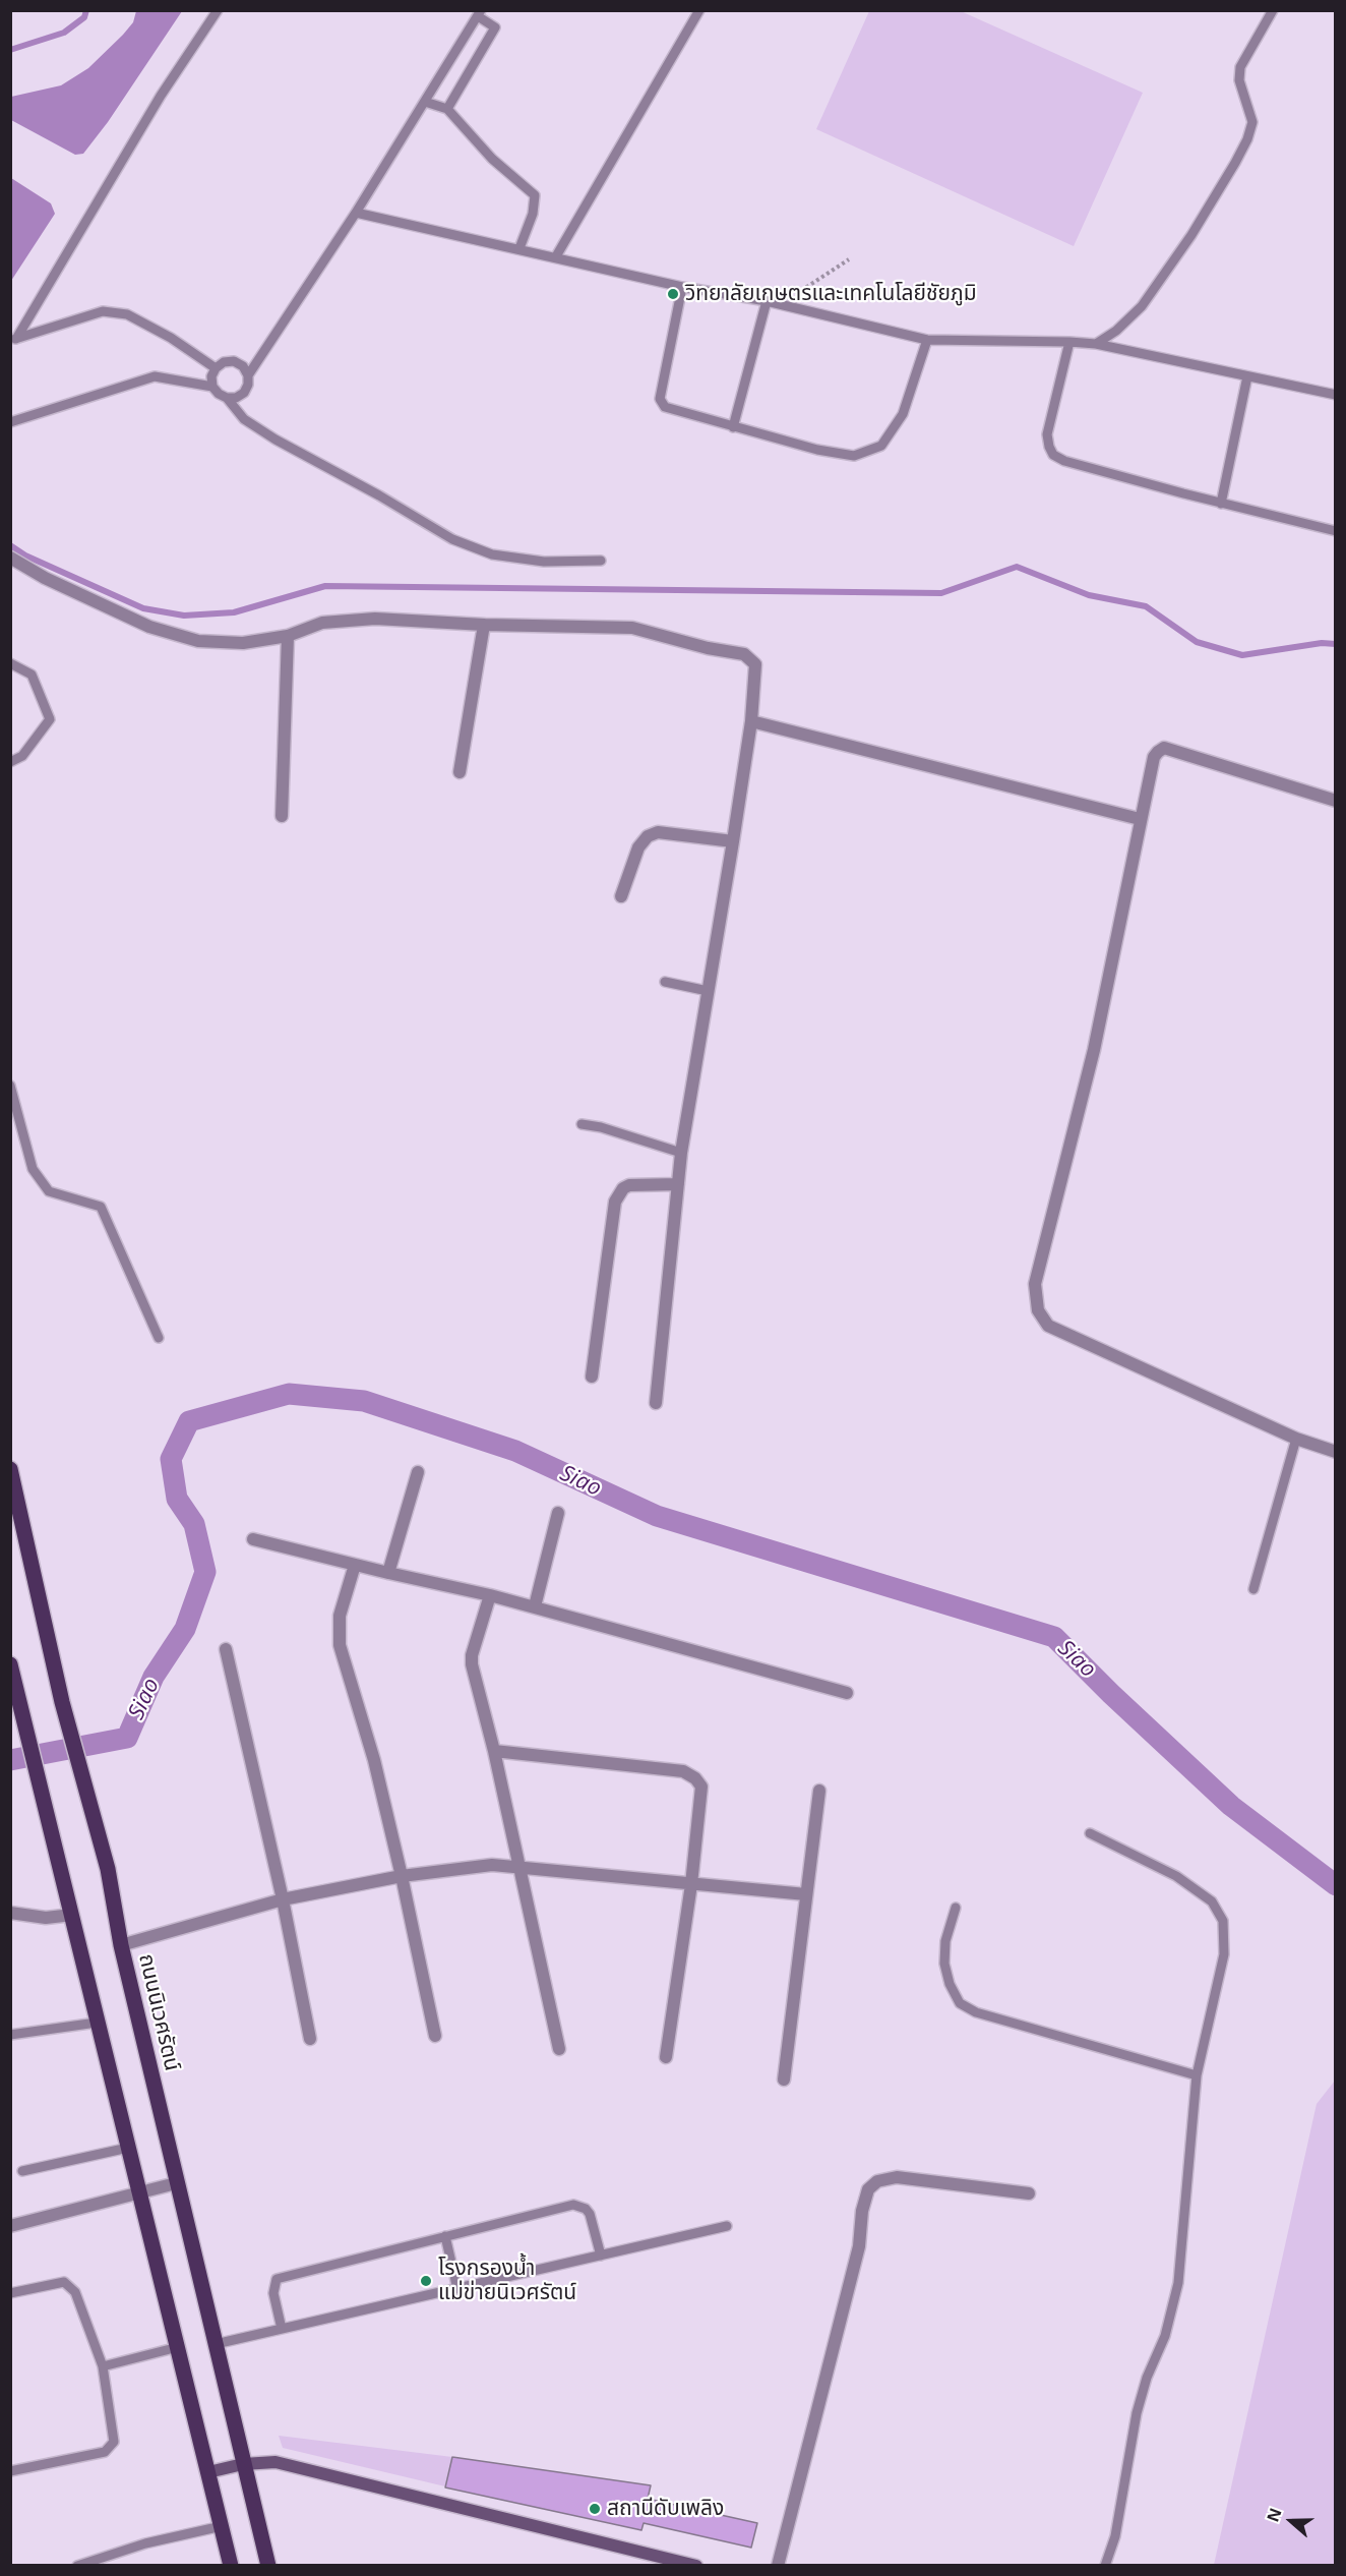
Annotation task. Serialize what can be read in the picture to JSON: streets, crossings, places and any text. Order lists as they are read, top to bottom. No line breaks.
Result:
{"streets":{"main road":["ถนนนิเวศรัตน์"]},"water":["Siao"],"places":["วิทยาลัยเกษตรและเทคโนโลยีชัยภูมิ","โรงกรองน้ำ แม่ข่ายนิเวศรัตน์","สถานีดับเพลิง"],"north":"left"}
